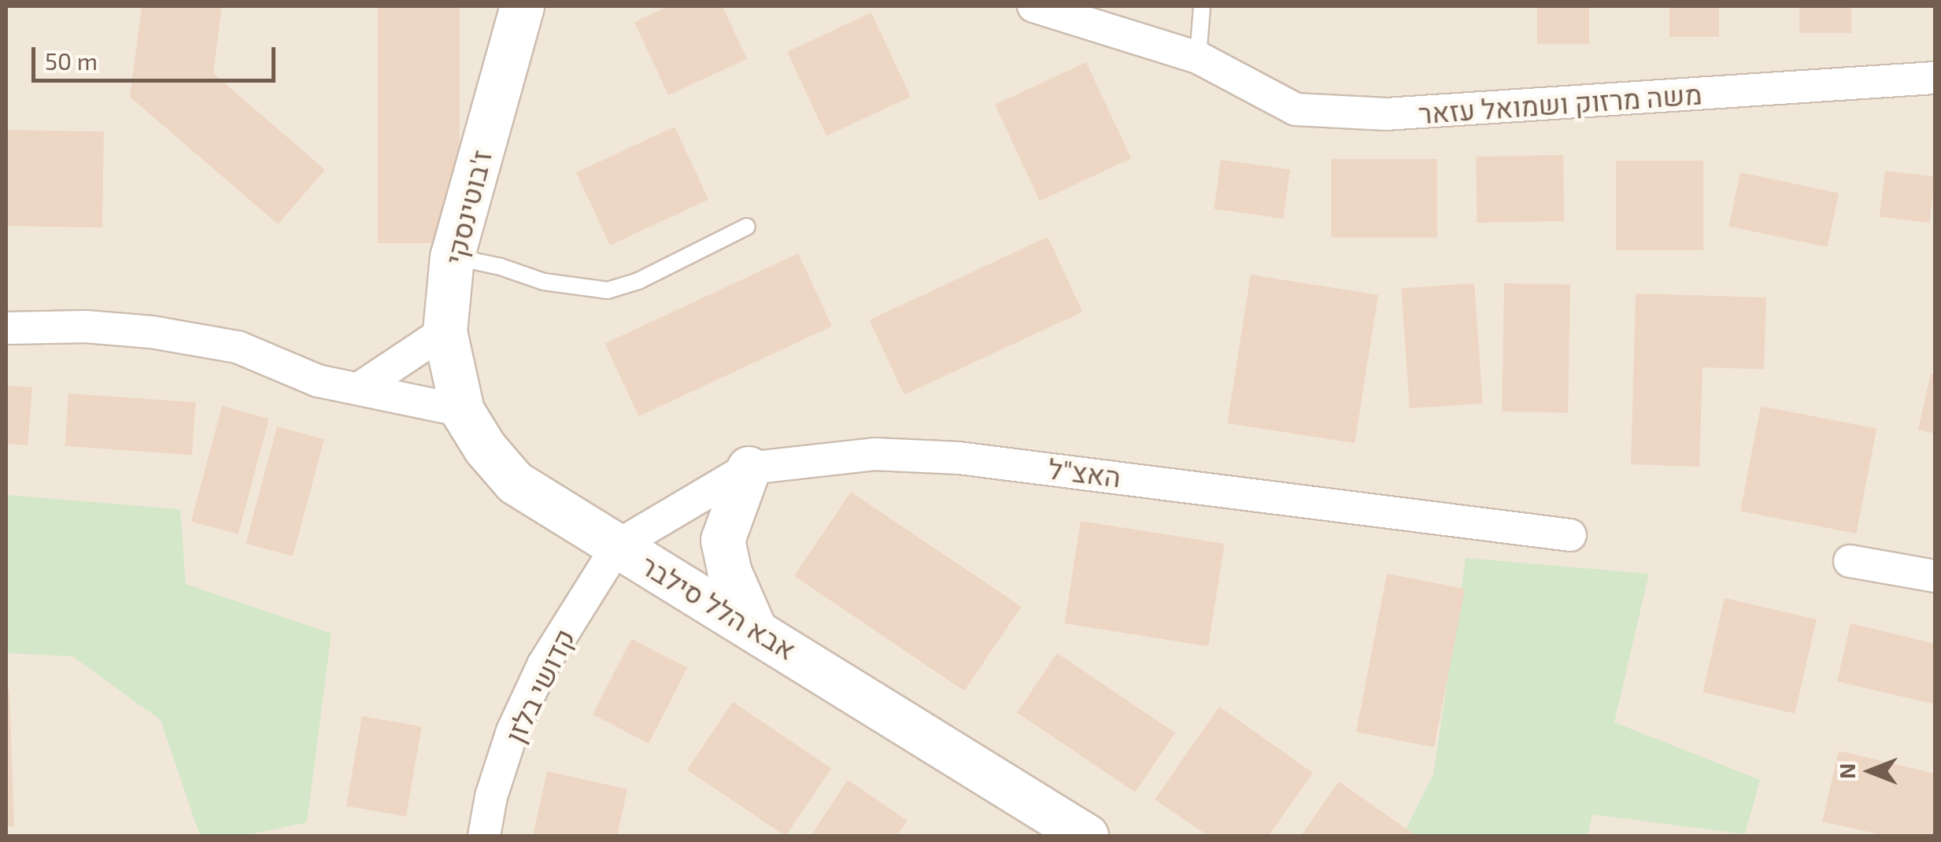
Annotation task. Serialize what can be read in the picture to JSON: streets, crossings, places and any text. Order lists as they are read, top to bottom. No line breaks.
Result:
{"streets":{"street":["משה מרזוק ושמואל עזאר","ז'בוטינסקי","האצ\"ל","אבא הלל סילבר","קדושי בלזן"]},"crossings":[["ז'בוטינסקי","אבא הלל סילבר"],["האצ\"ל","אבא הלל סילבר"],["האצ\"ל","קדושי בלזן"],["אבא הלל סילבר","קדושי בלזן"]],"scale_bar":"50 m","north":"left"}
